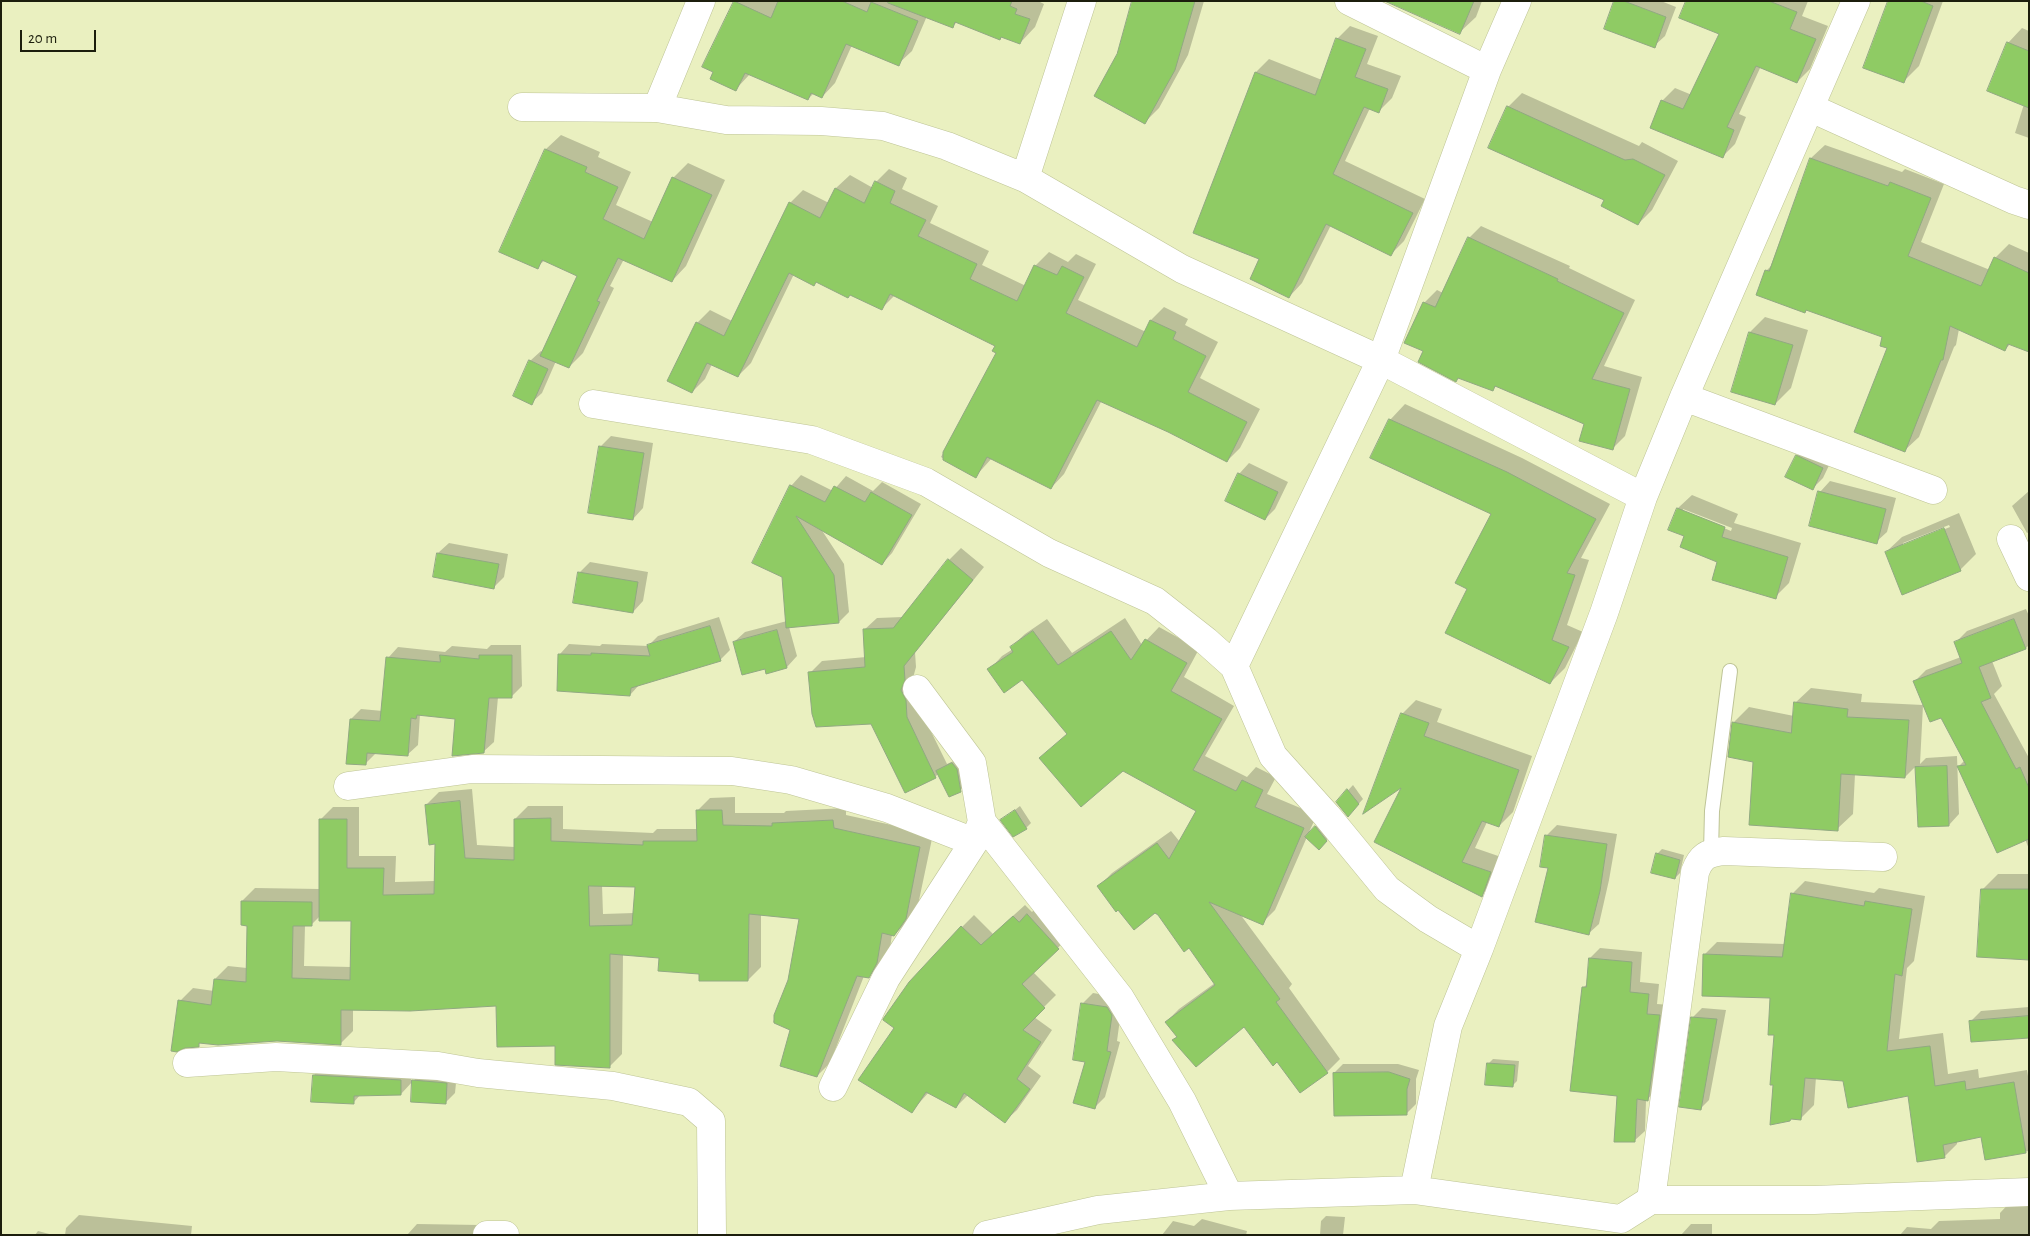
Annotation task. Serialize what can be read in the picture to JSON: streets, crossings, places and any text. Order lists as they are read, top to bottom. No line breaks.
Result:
{"scale_bar":"20 m"}
